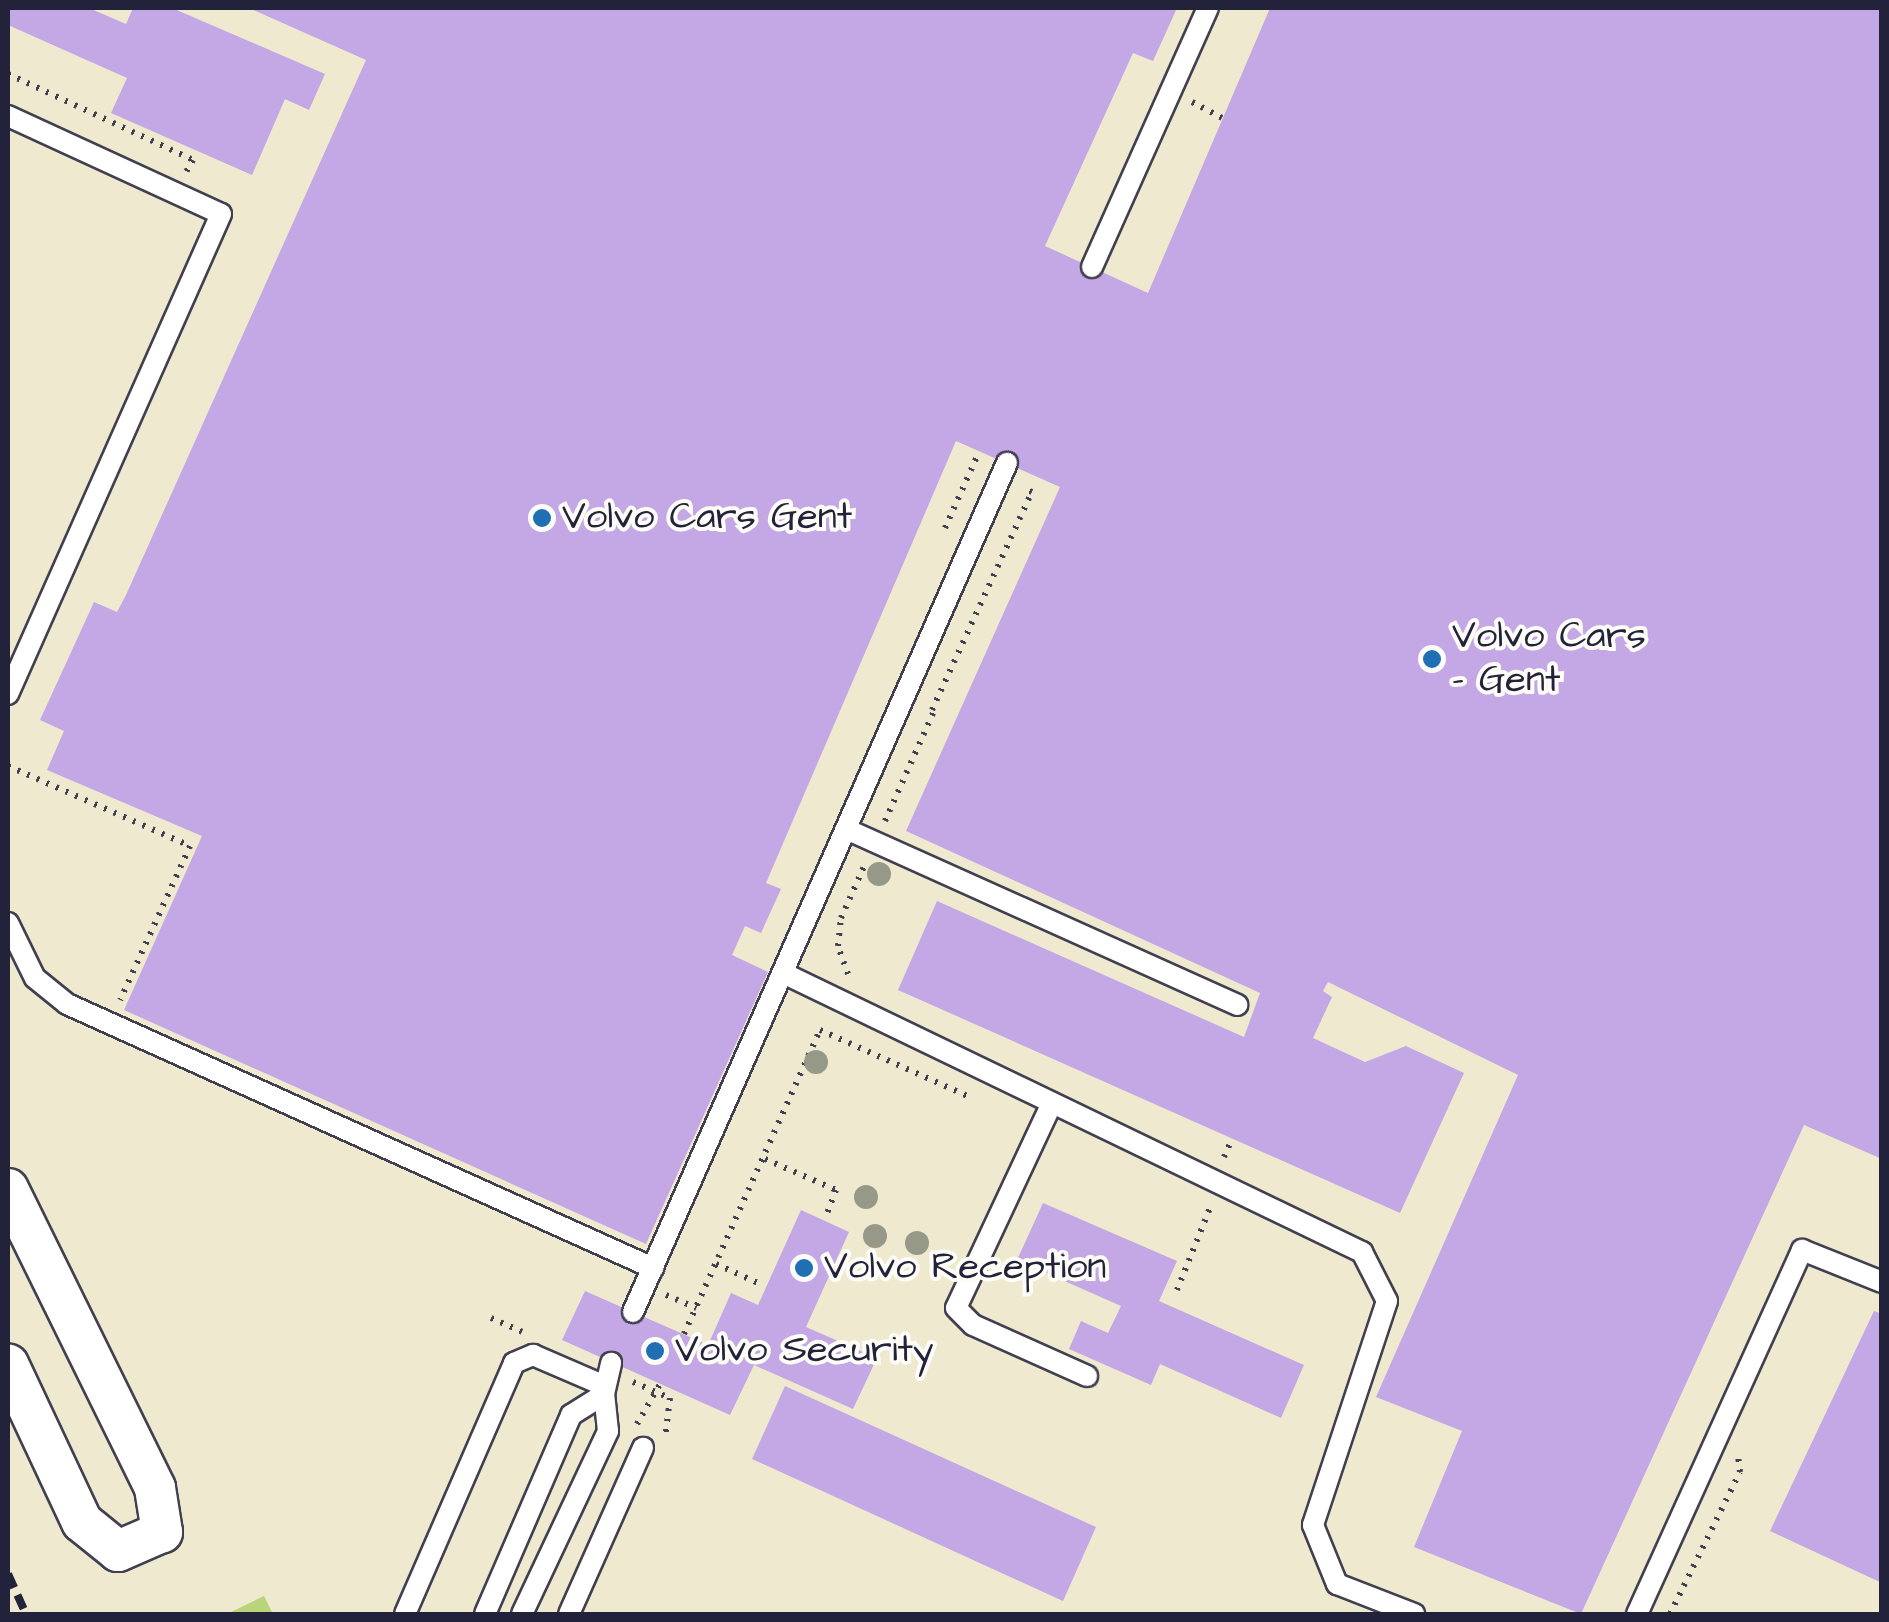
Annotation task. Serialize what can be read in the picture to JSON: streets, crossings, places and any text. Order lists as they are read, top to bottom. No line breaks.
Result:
{"places":["Volvo Cars Gent","Volvo Cars - Gent","Volvo Reception","Volvo Security"]}
